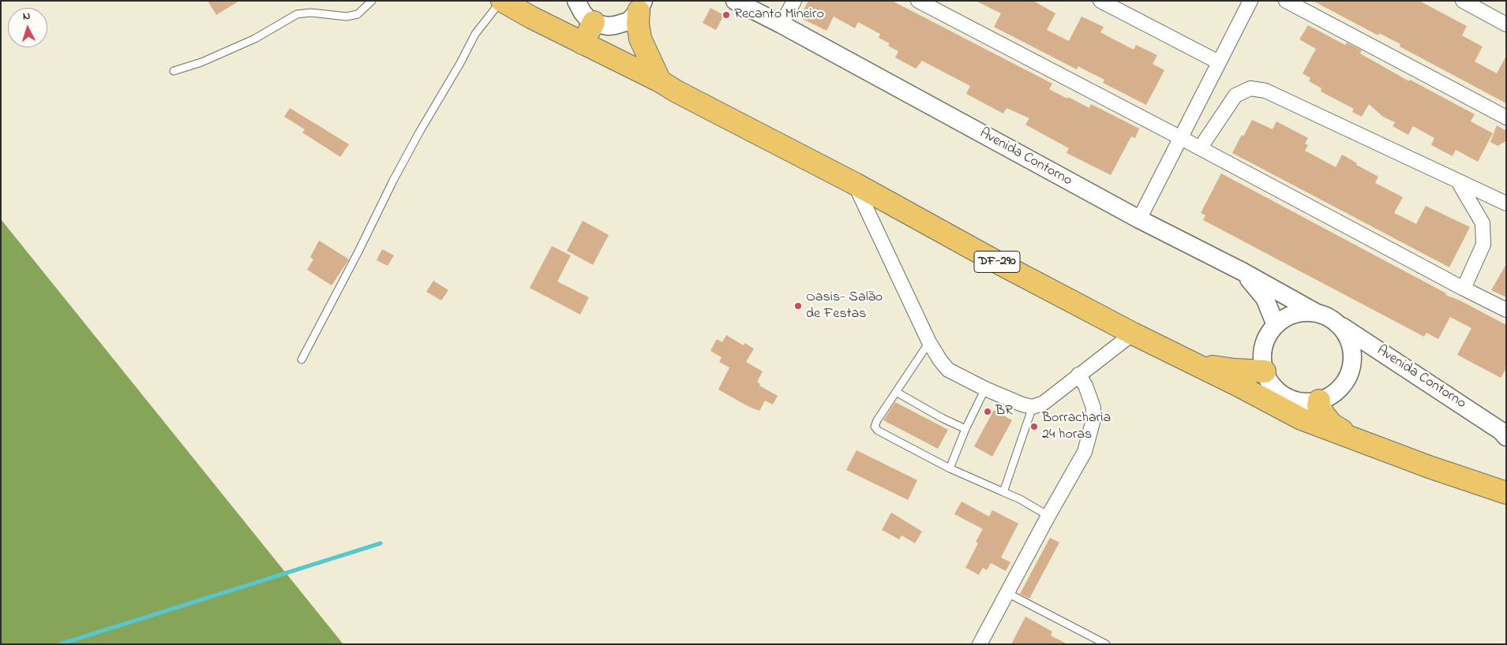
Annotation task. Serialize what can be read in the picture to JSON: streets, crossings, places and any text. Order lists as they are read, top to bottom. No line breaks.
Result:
{"streets":{"highway":["DF-290"],"street":["Avenida Contorno"]},"places":["Recanto Mineiro","Oasis- Salão de Festas","BR","Borracharia 24 horas"],"north":"top"}
